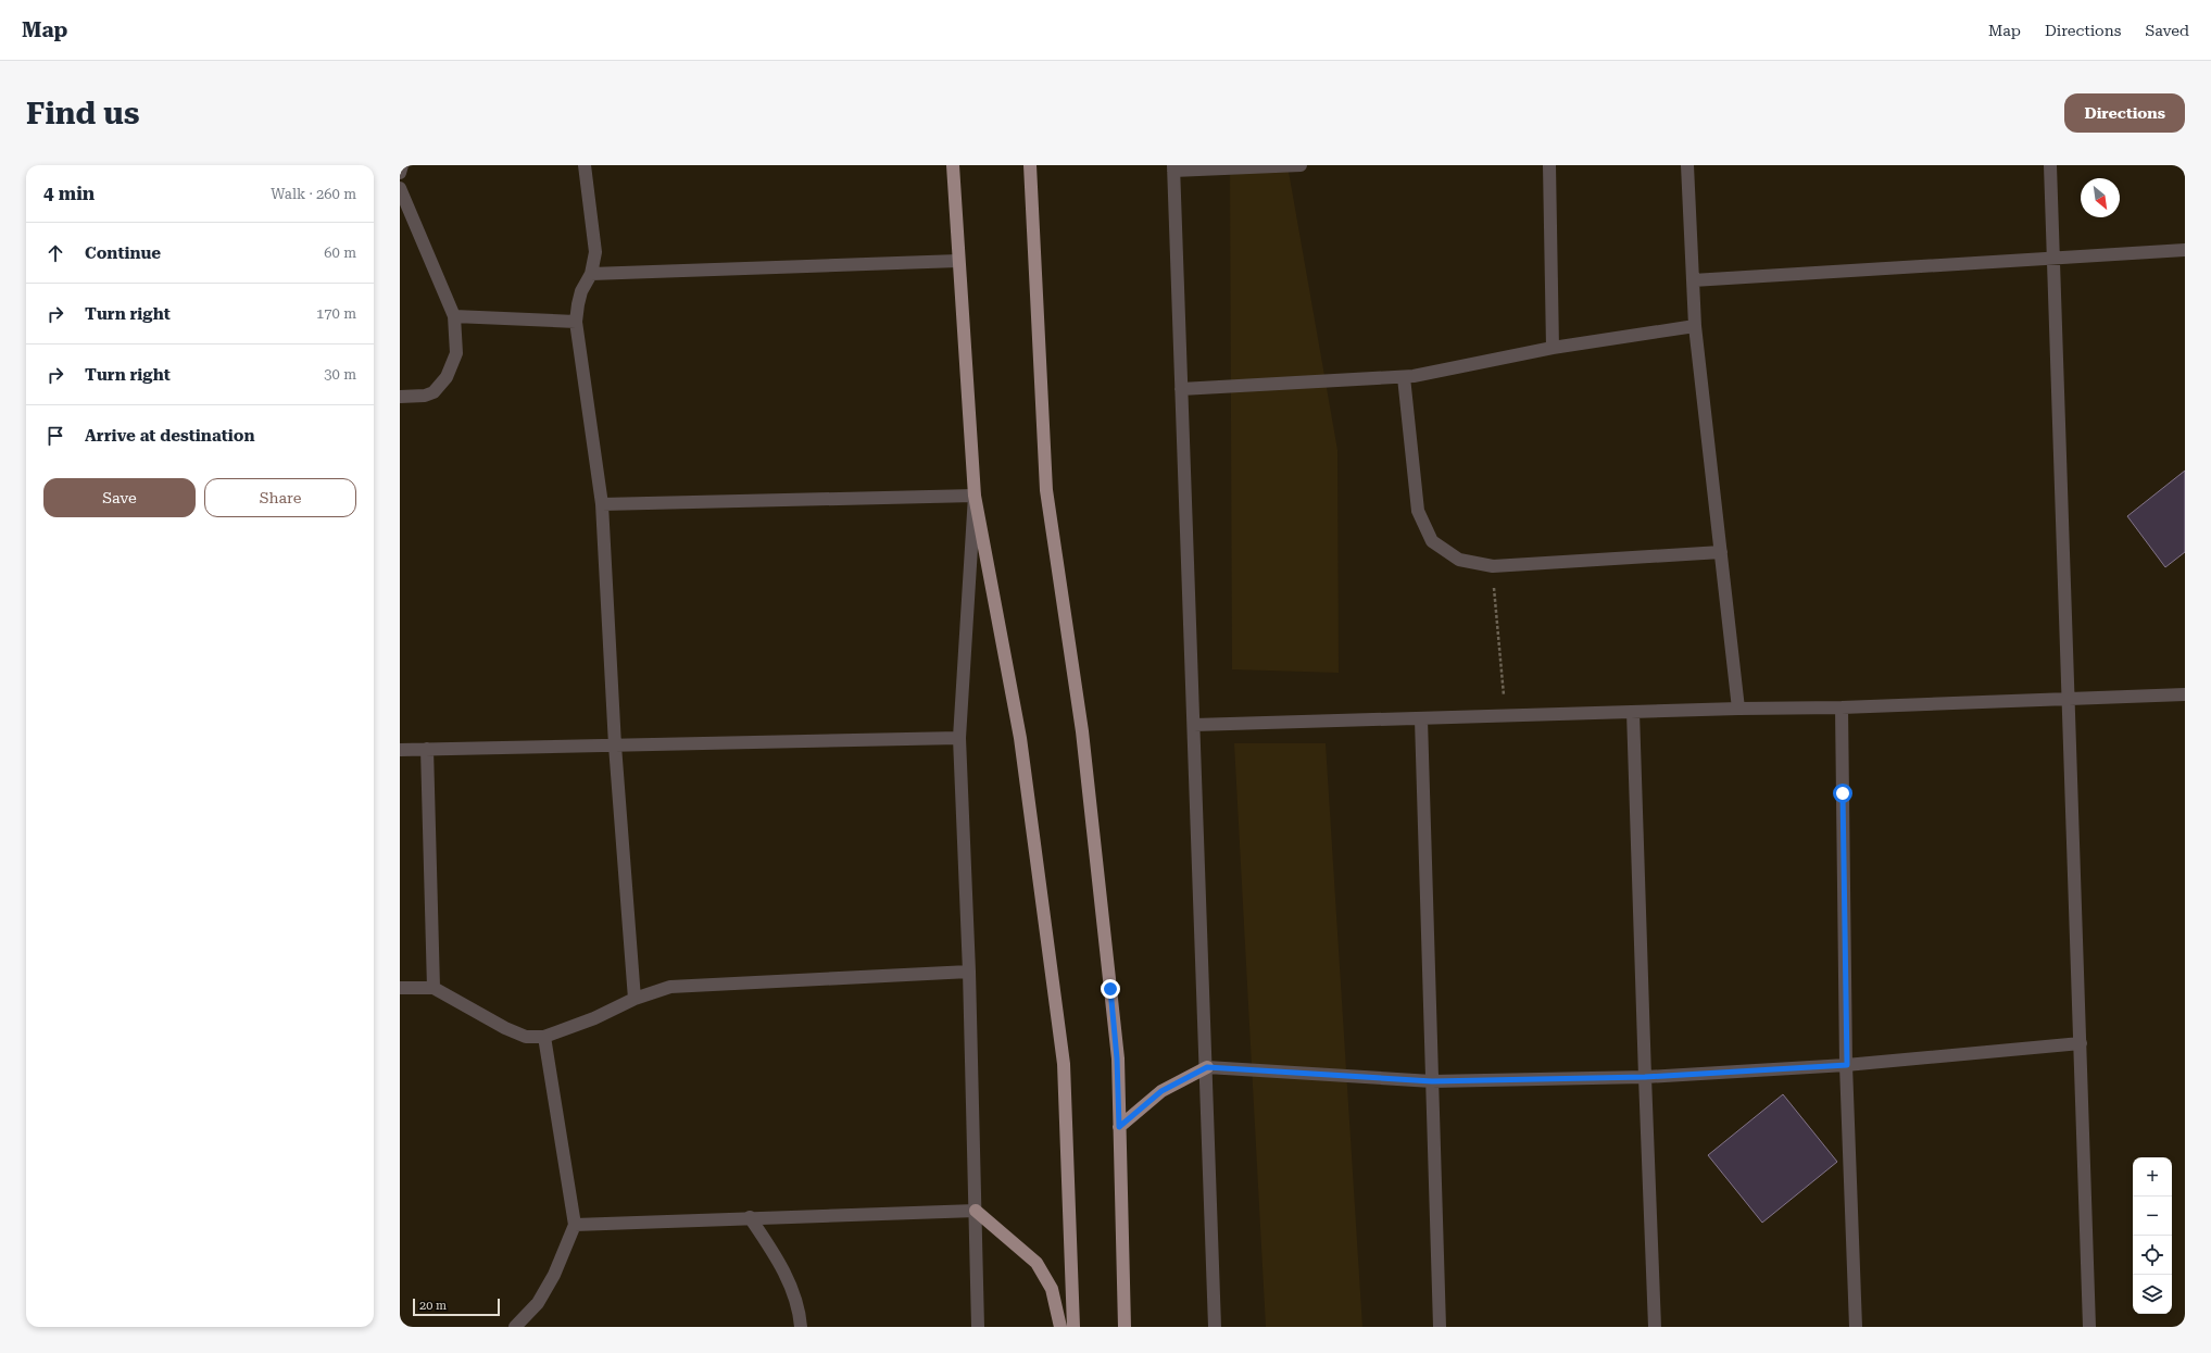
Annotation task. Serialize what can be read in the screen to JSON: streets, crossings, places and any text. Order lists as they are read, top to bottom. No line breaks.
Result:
{"scale_bar":"20 m","north":"bottom right","page":{"header":"Map","nav":["Map","Directions","Saved"],"buttons":["Directions",["Save","Share"]],"title":"Find us","heading":["4 min","Walk · 260 m"],"list":[["Continue","60 m"],["Turn right","170 m"],["Turn right","30 m"],"Arrive at destination"],"map_buttons":["+","−"],"scale":"20 m"}}
